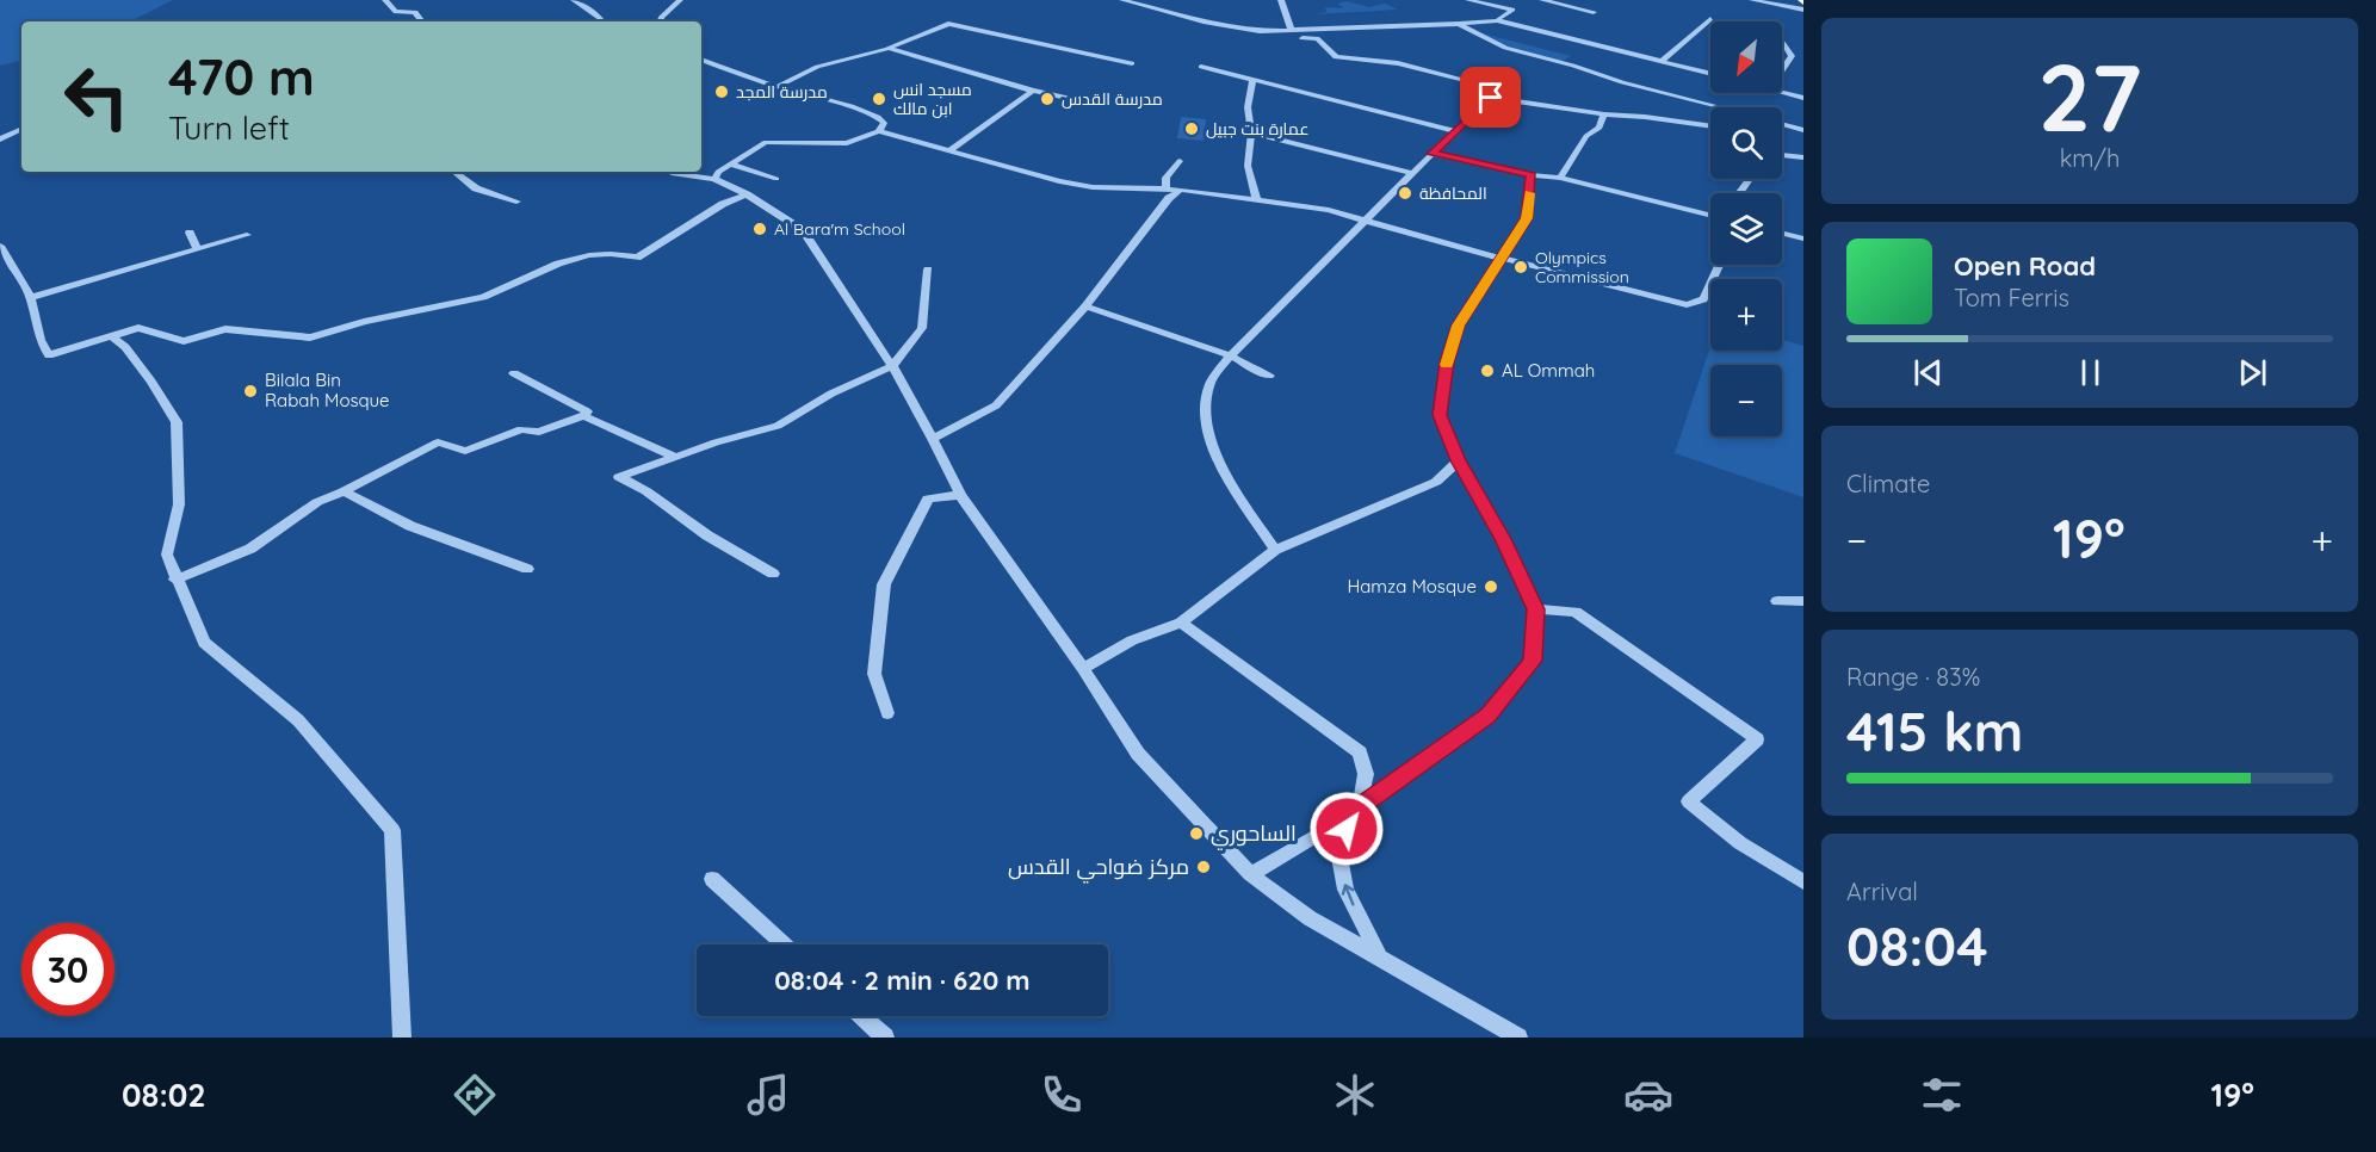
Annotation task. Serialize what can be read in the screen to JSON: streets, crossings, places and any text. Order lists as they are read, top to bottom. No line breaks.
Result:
{"places":["مدرسة المجد","مسجد انس ابن مالك","مدرسة القدس","عمارة بنت جبيل","المحافظة","Al Bara'm School","Olympics Commission","AL Ommah","Bilala Bin Rabah Mosque","Hamza Mosque","الساحوري","مركز ضواحي القدس"],"north":"bottom left","page":{"tile":[["27","km/h"],"Climate",["Range · 83%","415 km"],["Arrival","08:04"]],"map_buttons":["+","−"],"turn":["470 m","Turn left"],"song":["Open Road","Tom Ferris"],"heat":["−","19°","+"],"limit":"30","trip":"08:04 · 2 min · 620 m","tabs":["08:02","19°"]}}
